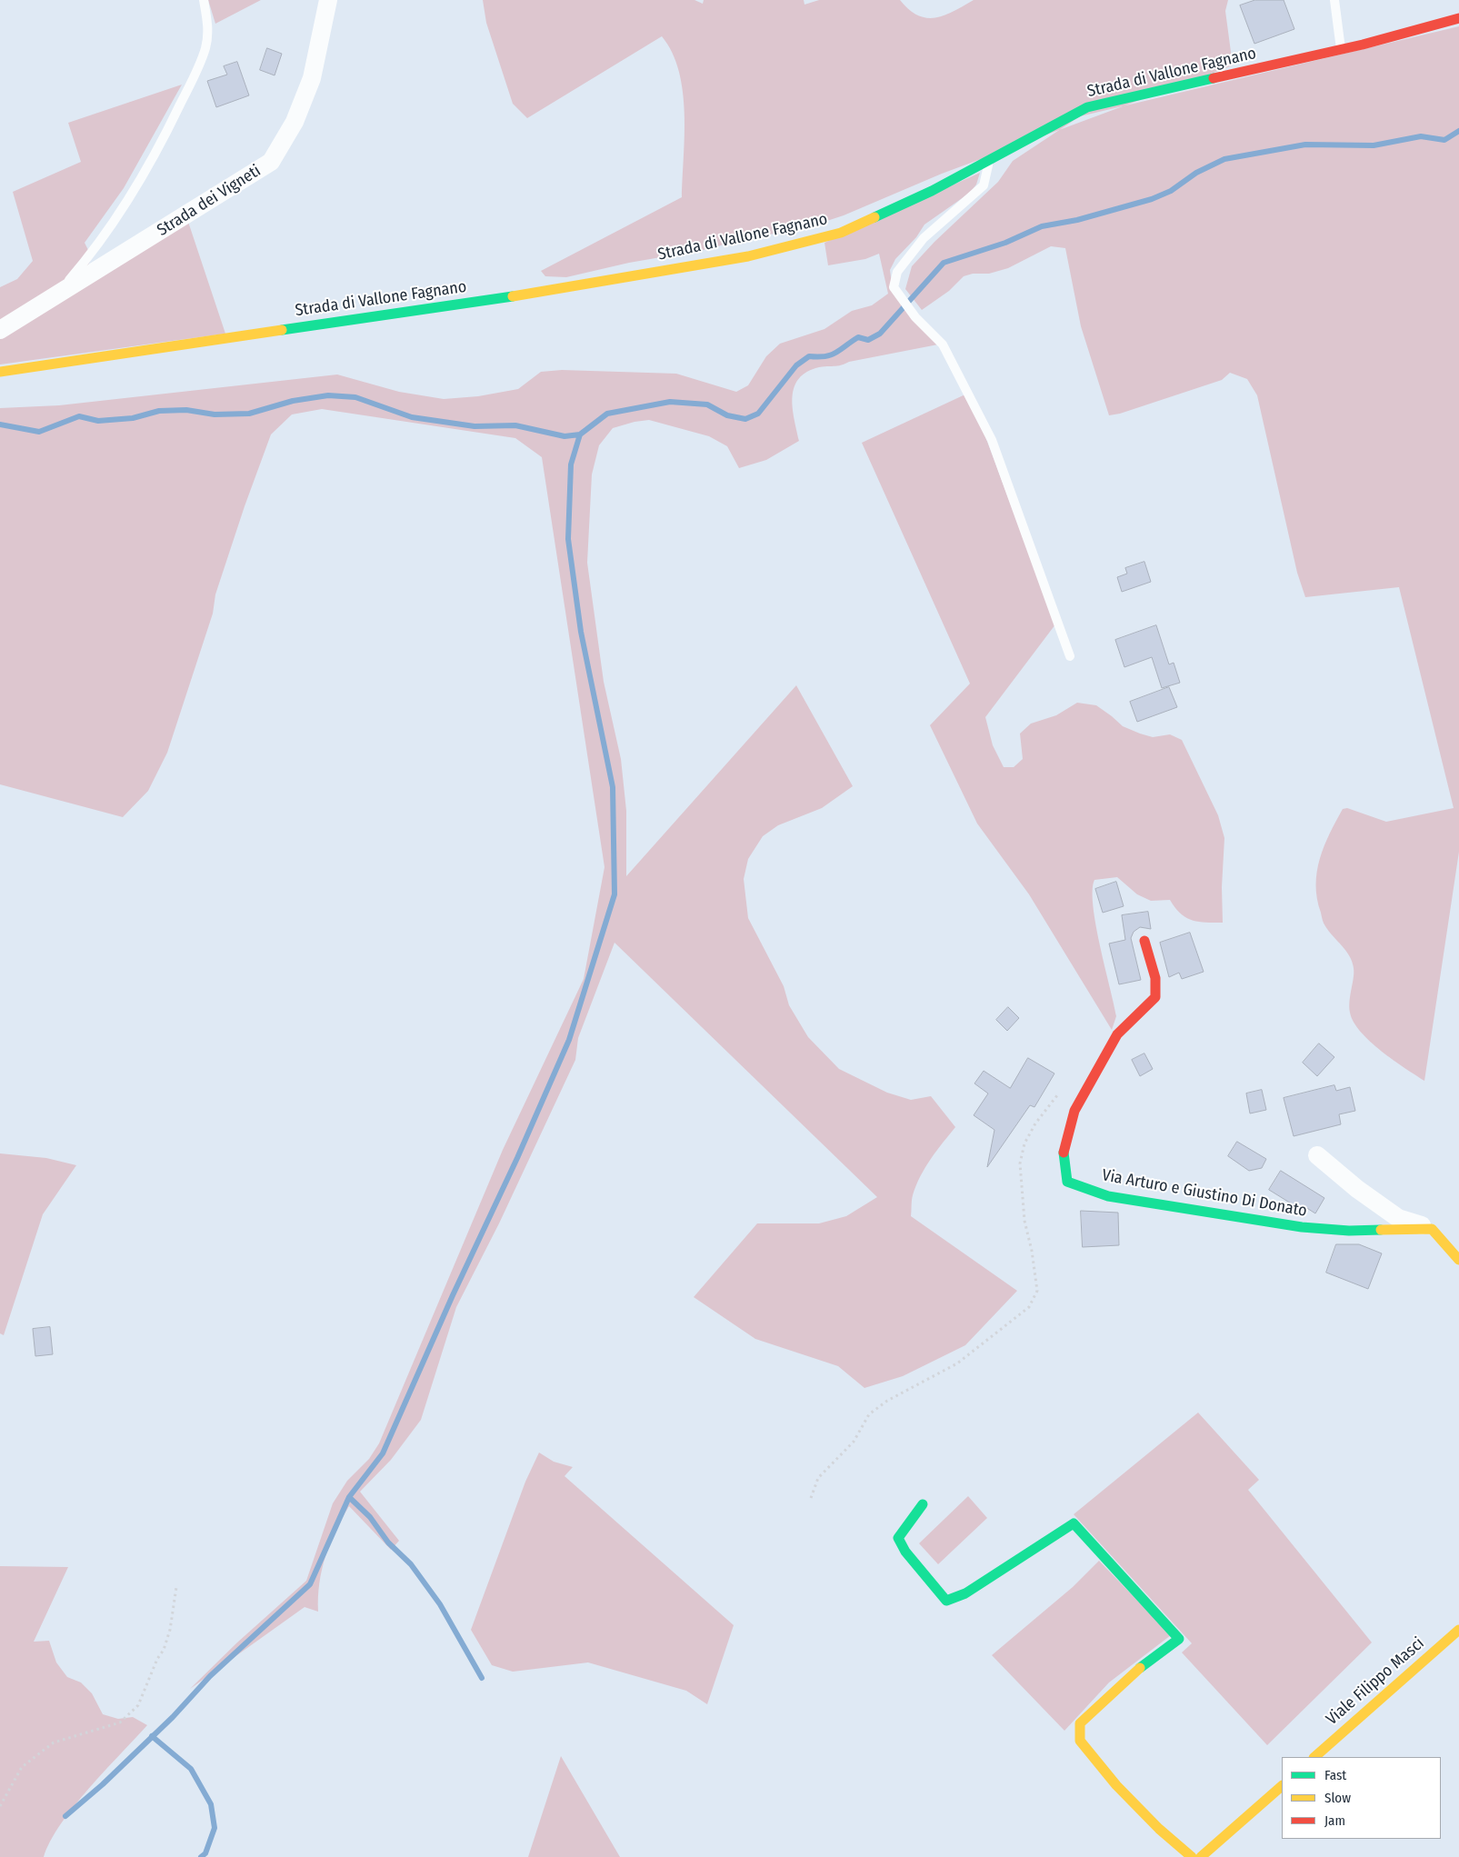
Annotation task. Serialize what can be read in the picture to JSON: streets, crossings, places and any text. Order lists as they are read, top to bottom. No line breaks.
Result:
{"streets":{"street":["Strada di Vallone Fagnano","Strada dei Vigneti","Via Arturo e Giustino Di Donato","Viale Filippo Masci"]},"legend":["Fast","Slow","Jam"]}
